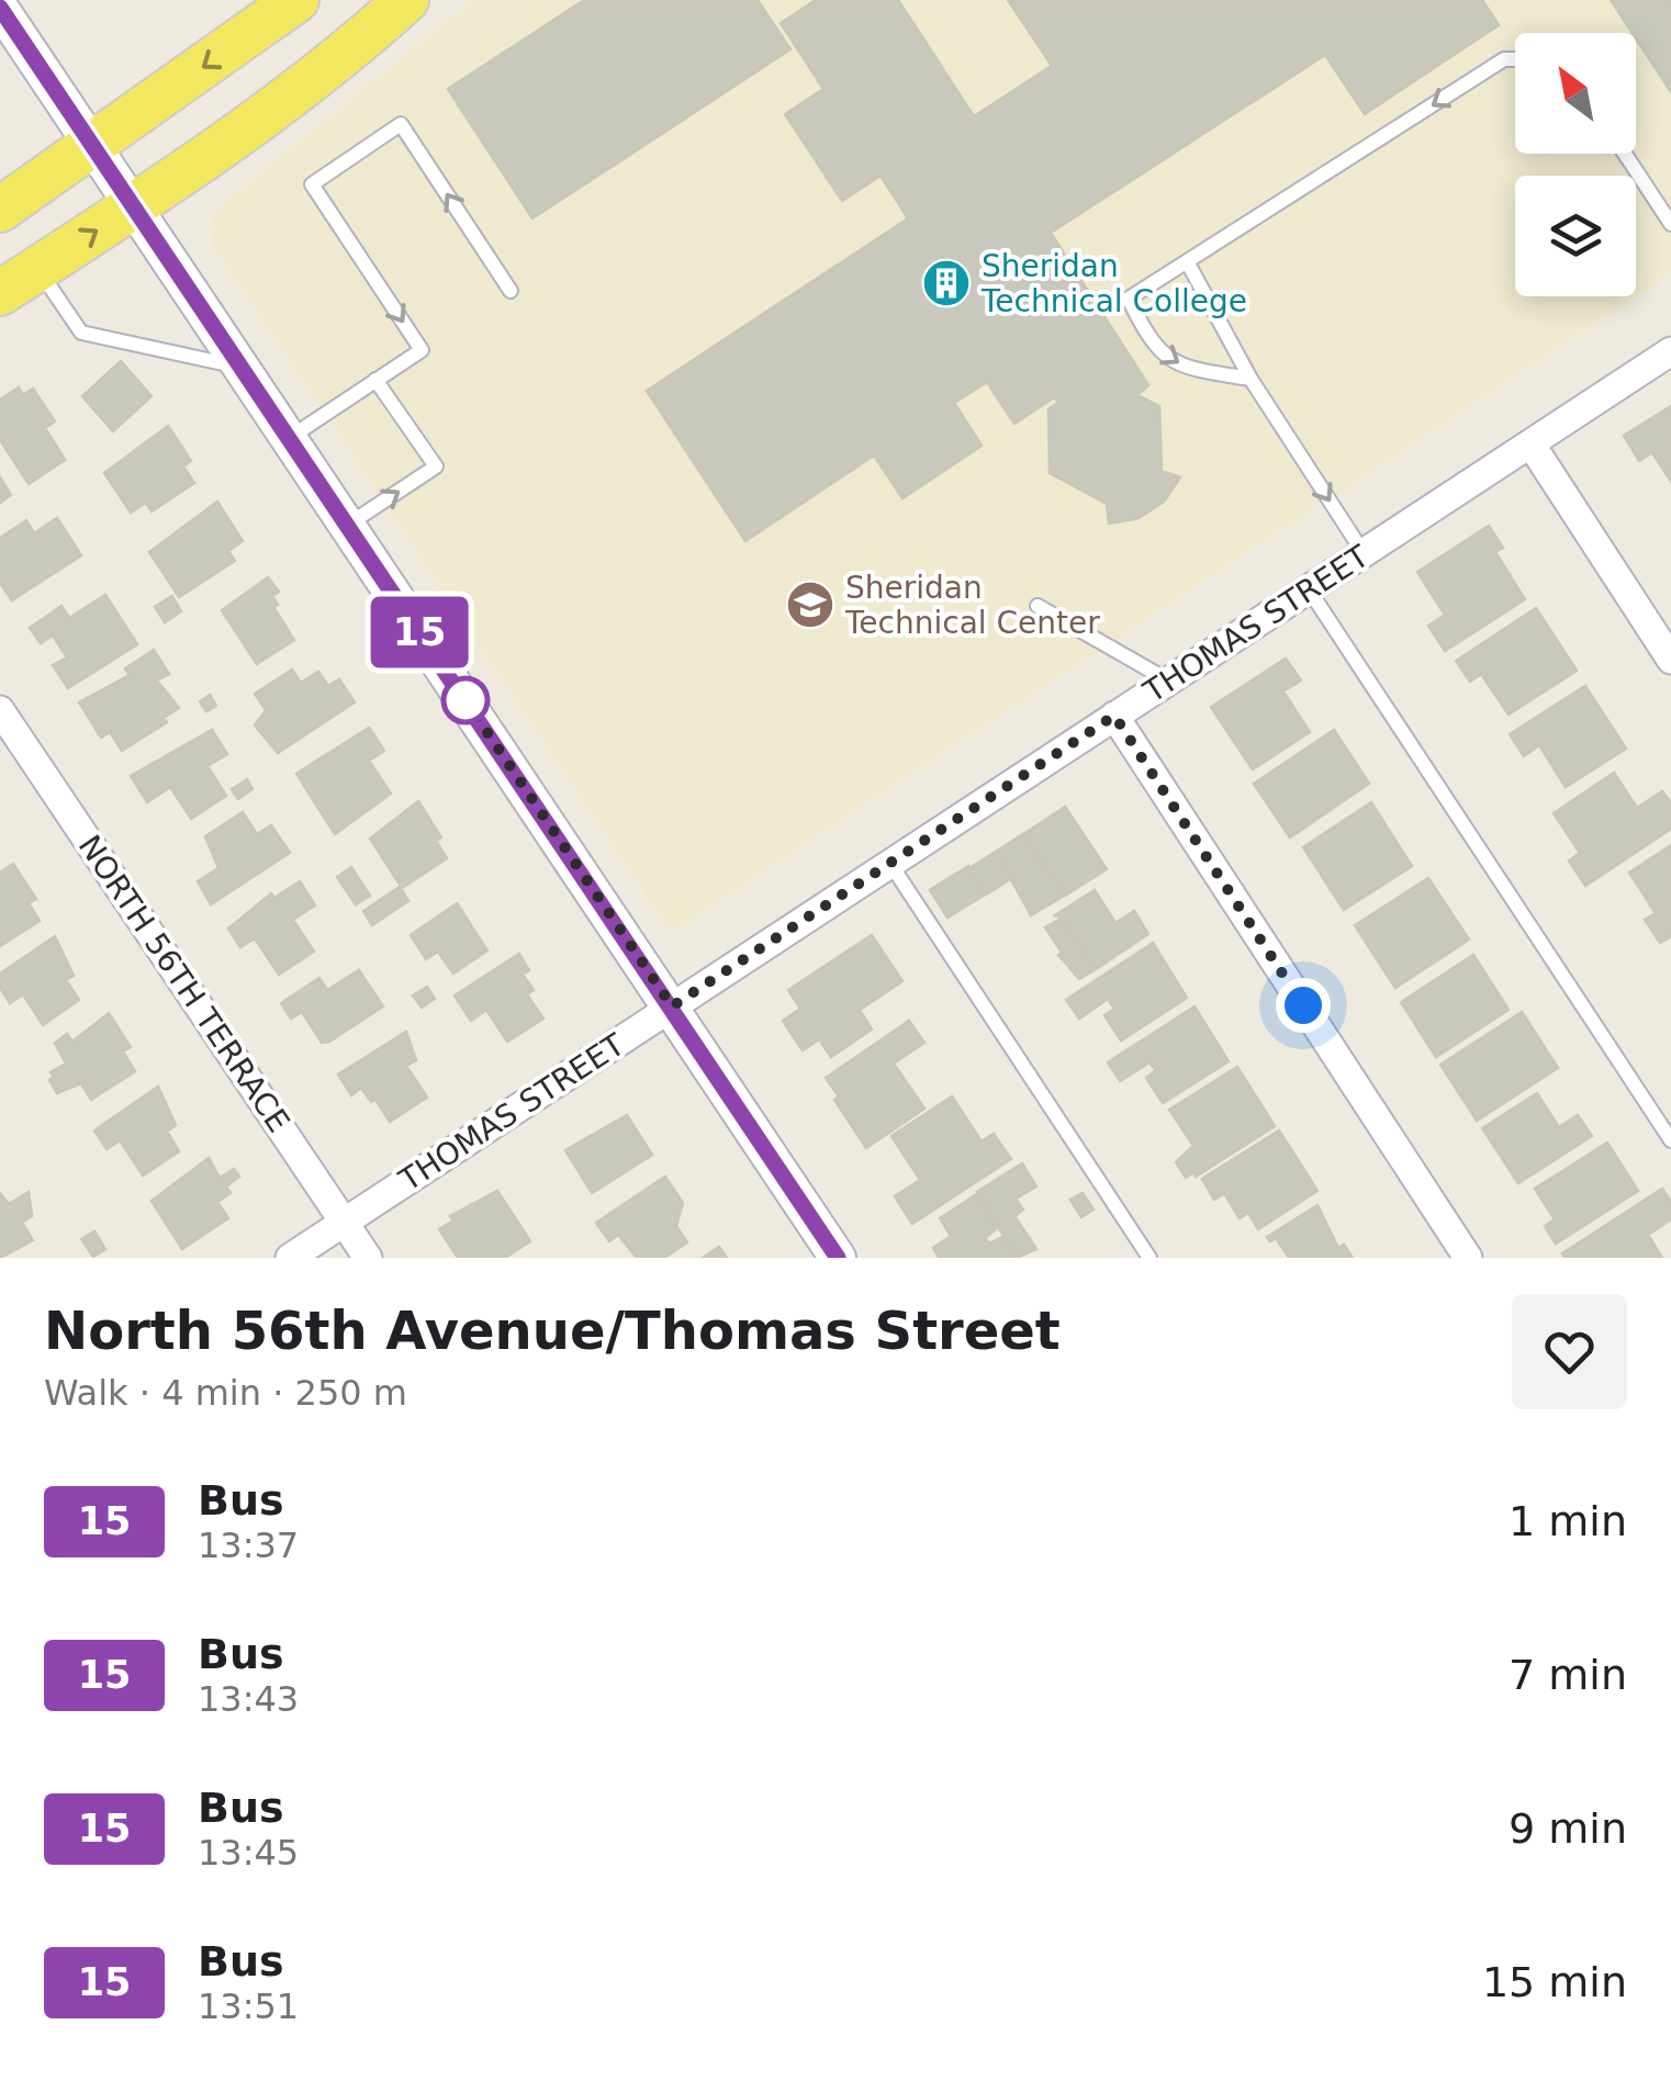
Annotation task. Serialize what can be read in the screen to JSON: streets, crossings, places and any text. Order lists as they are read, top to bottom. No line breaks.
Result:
{"streets":{"street":["THOMAS STREET","NORTH 56TH TERRACE"]},"crossings":[["THOMAS STREET","NORTH 56TH TERRACE"]],"places":{"building":["Sheridan Technical College"],"school or university":["Sheridan Technical Center"]},"lines":["bus line 15"],"north":"top left","page":{"on_map":"15","heading":["North 56th Avenue/Thomas Street","Walk · 4 min · 250 m"],"list":[{"mark":"15","name":"Bus","note":"13:37","value":"1 min"},{"mark":"15","name":"Bus","note":"13:43","value":"7 min"},{"mark":"15","name":"Bus","note":"13:45","value":"9 min"},{"mark":"15","name":"Bus","note":"13:51","value":"15 min"}]}}
